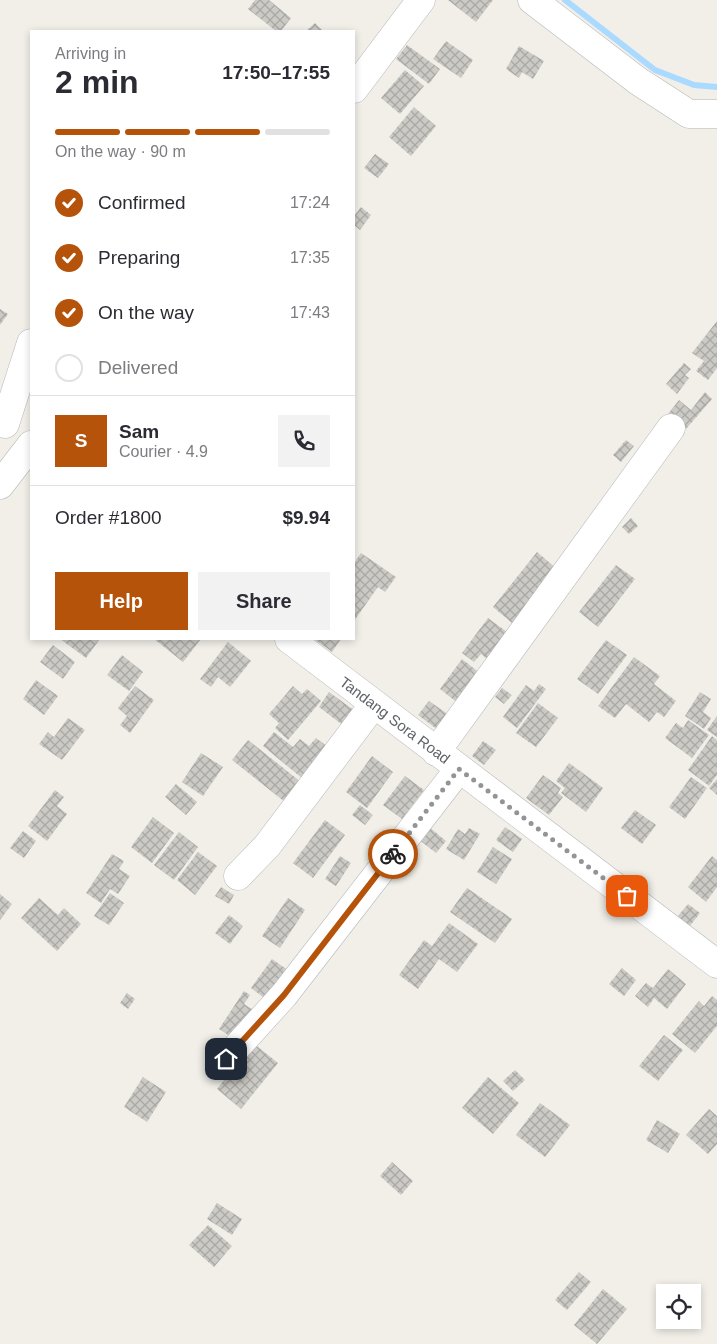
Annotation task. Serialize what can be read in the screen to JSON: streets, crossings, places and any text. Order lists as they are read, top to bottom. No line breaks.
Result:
{"streets":{"street":["Tandang Sora Road"]},"page":{"heading":["2 min","Arriving in","17:50–17:55"],"panel":["Sam","Courier · 4.9","Order #1800","$9.94"],"bar":"On the way · 90 m","list":[["Confirmed","17:24"],["Preparing","17:35"],["On the way","17:43"],"Delivered"],"round":"S","buttons":["Help","Share"]}}
